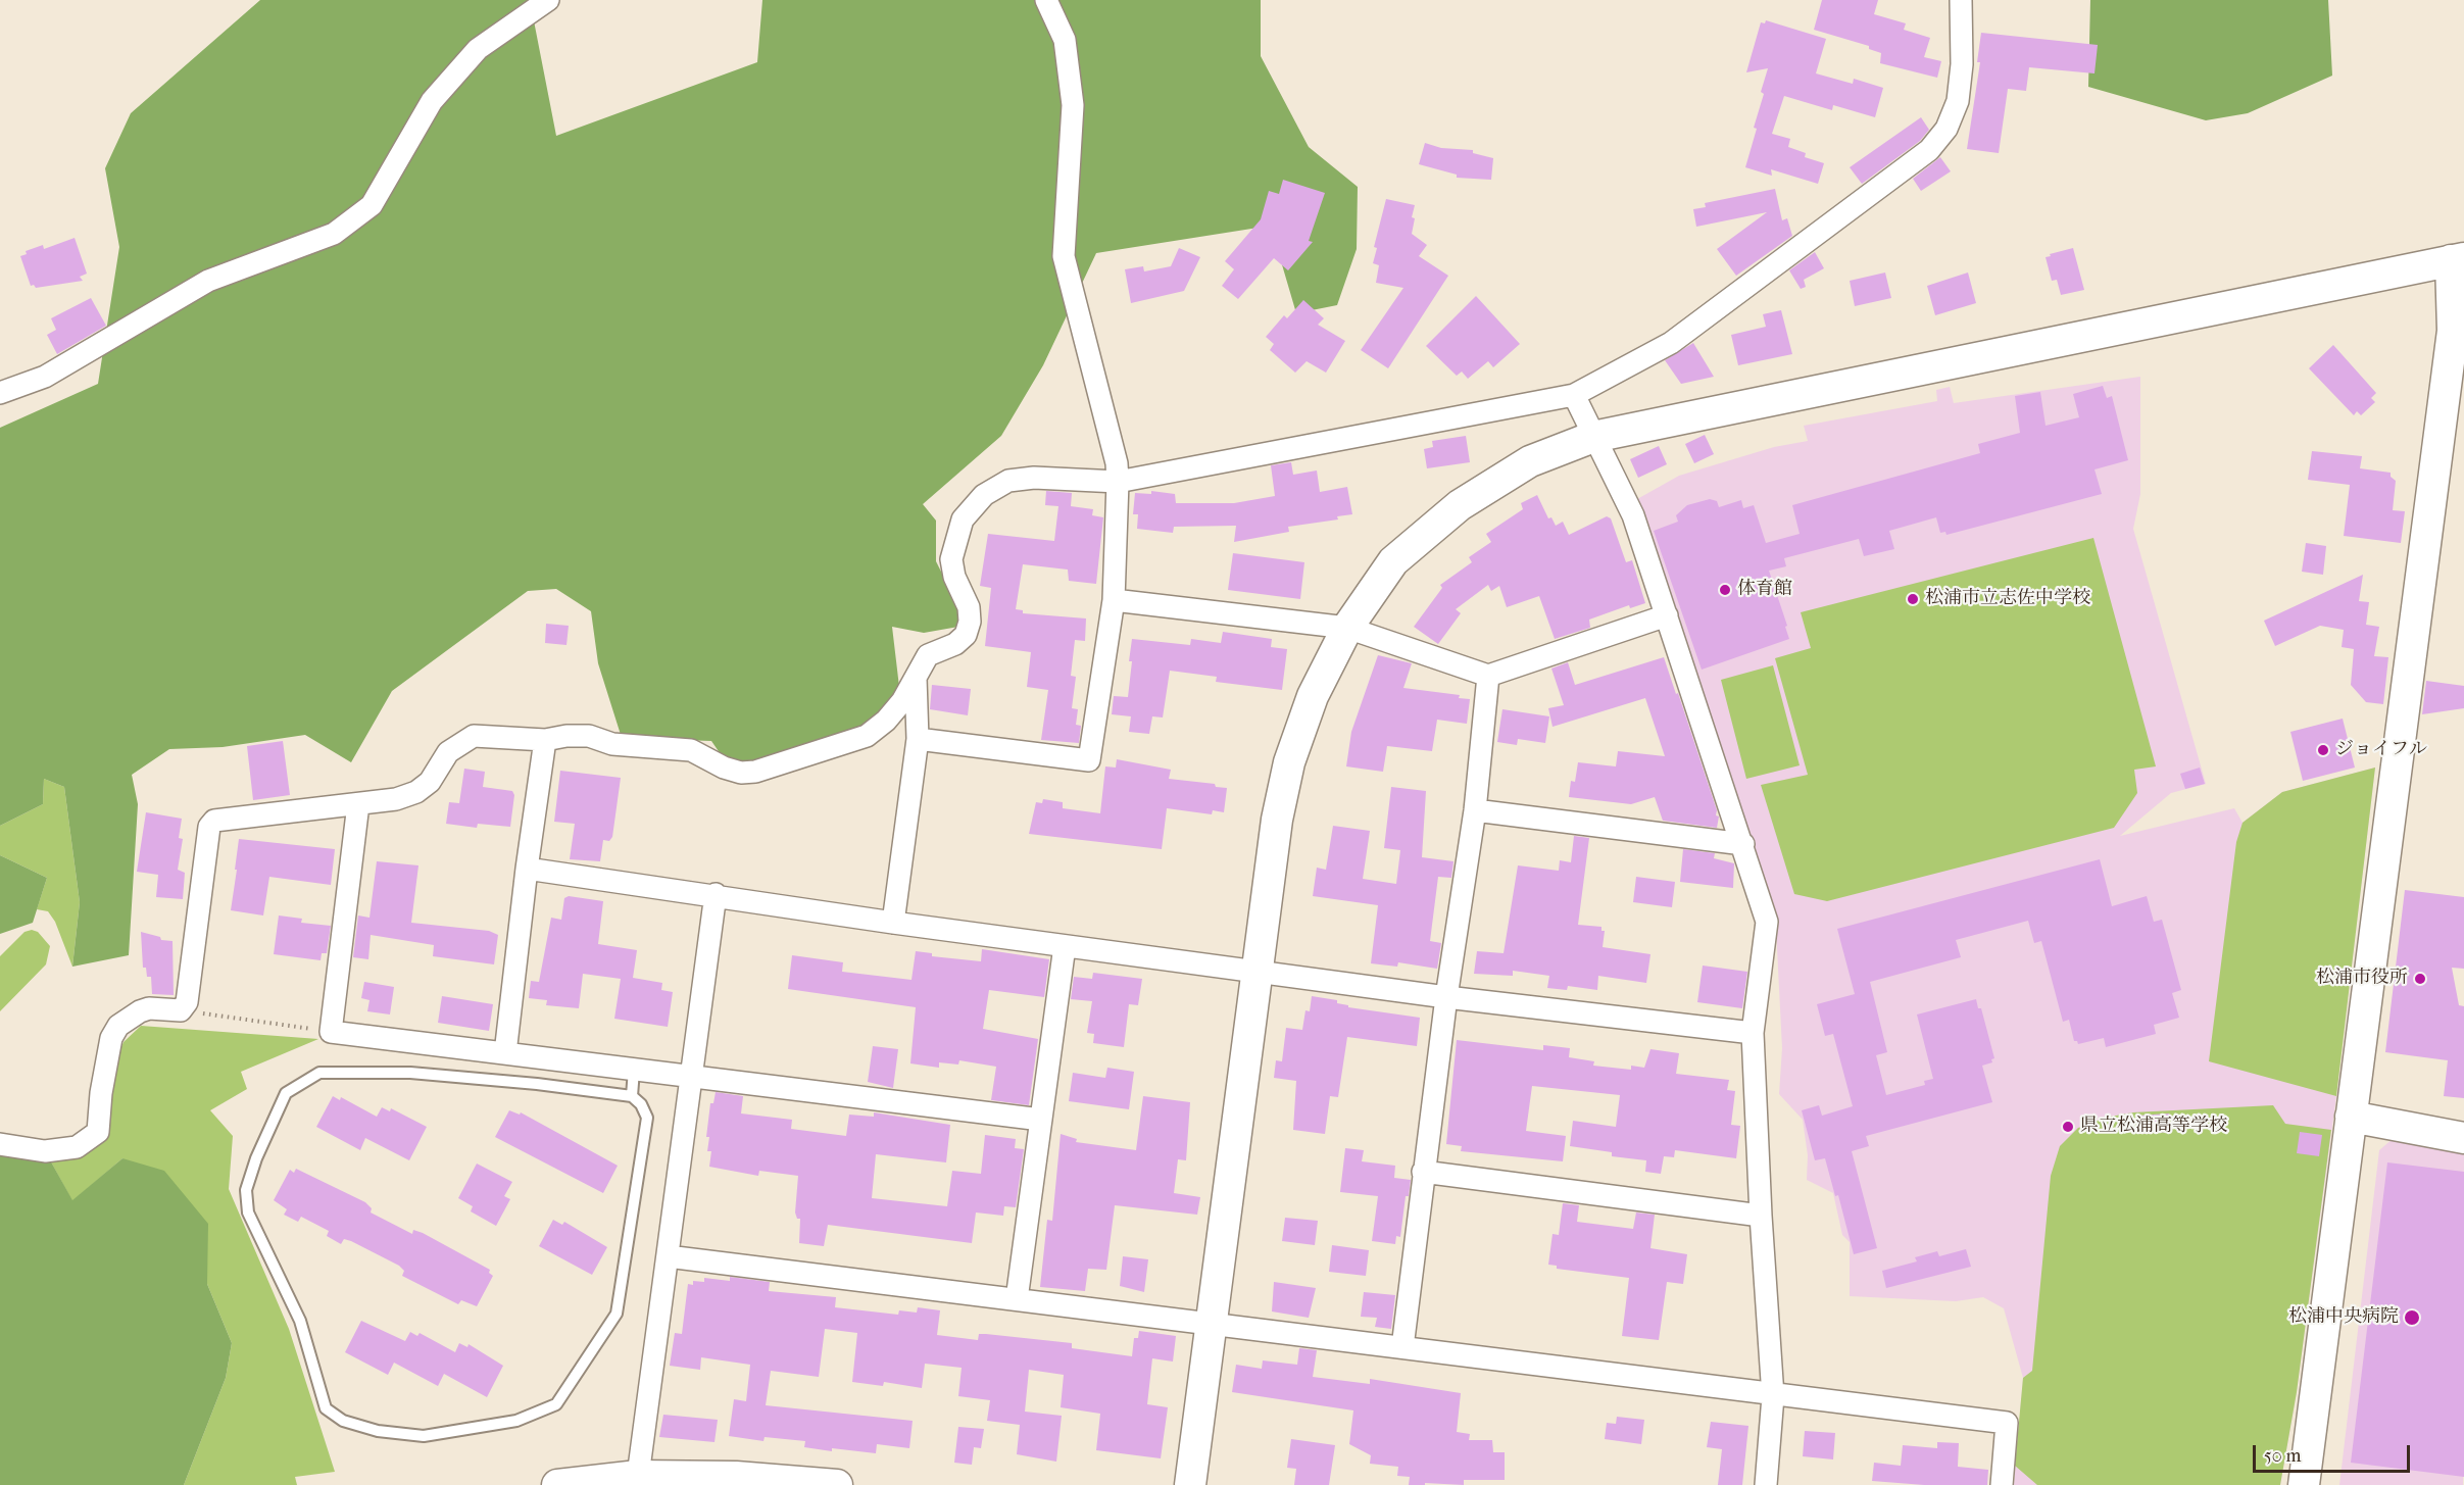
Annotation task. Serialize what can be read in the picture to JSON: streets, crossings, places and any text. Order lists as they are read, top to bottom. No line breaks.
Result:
{"places":["体育館","松浦市立志佐中学校","ジョイフル","松浦市役所","県立松浦高等学校","松浦中央病院"],"scale_bar":"50 m"}
